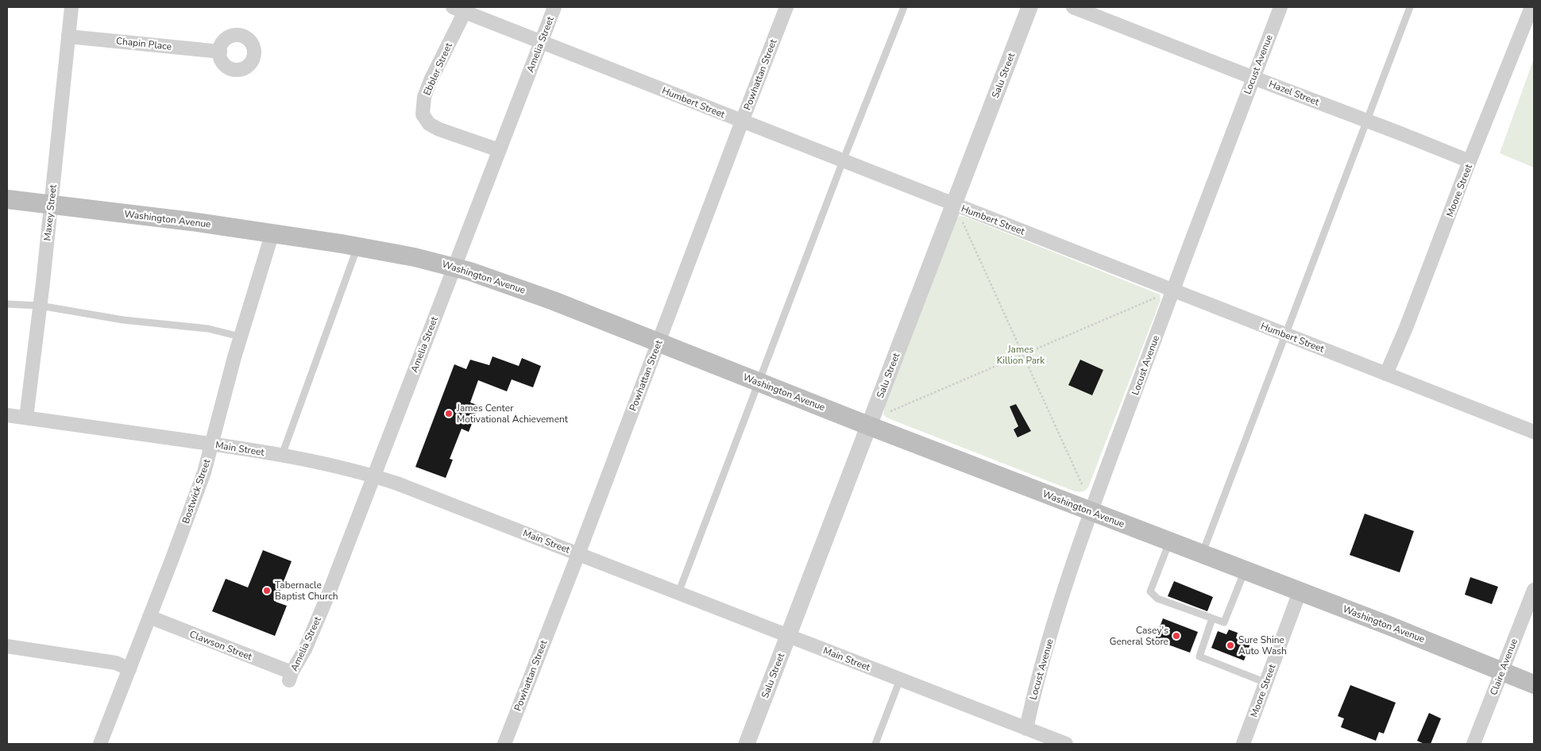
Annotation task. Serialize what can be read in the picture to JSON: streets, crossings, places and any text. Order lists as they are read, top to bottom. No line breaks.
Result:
{"streets":{"main road":["Washington Avenue"],"street":["Chapin Place","Amelia Street","Locust Avenue","Ebbler Street","Powhattan Street","Salu Street","Hazel Street","Humbert Street","Moore Street","Maxey Street","Main Street","Bostwick Street","Clawson Street","Claire Avenue"]},"crossings":[["Chapin Place","Maxey Street"],["Amelia Street","Ebbler Street"],["Amelia Street","Humbert Street"],["Amelia Street","Washington Avenue"],["Amelia Street","Main Street"],["Amelia Street","Clawson Street"],["Locust Avenue","Hazel Street"],["Locust Avenue","Humbert Street"],["Locust Avenue","Washington Avenue"],["Locust Avenue","Main Street"],["Ebbler Street","Humbert Street"],["Powhattan Street","Humbert Street"],["Powhattan Street","Washington Avenue"],["Powhattan Street","Main Street"],["Salu Street","Humbert Street"],["Salu Street","Washington Avenue"],["Salu Street","Main Street"],["Hazel Street","Moore Street"],["Humbert Street","Moore Street"],["Moore Street","Washington Avenue"],["Maxey Street","Washington Avenue"],["Maxey Street","Main Street"],["Washington Avenue","Bostwick Street"],["Washington Avenue","Claire Avenue"],["Main Street","Bostwick Street"],["Bostwick Street","Clawson Street"]],"parks":["James Killion Park"],"places":["James Center Motivational Achievement","Tabernacle Baptist Church","Casey's General Store","Sure Shine Auto Wash"]}
